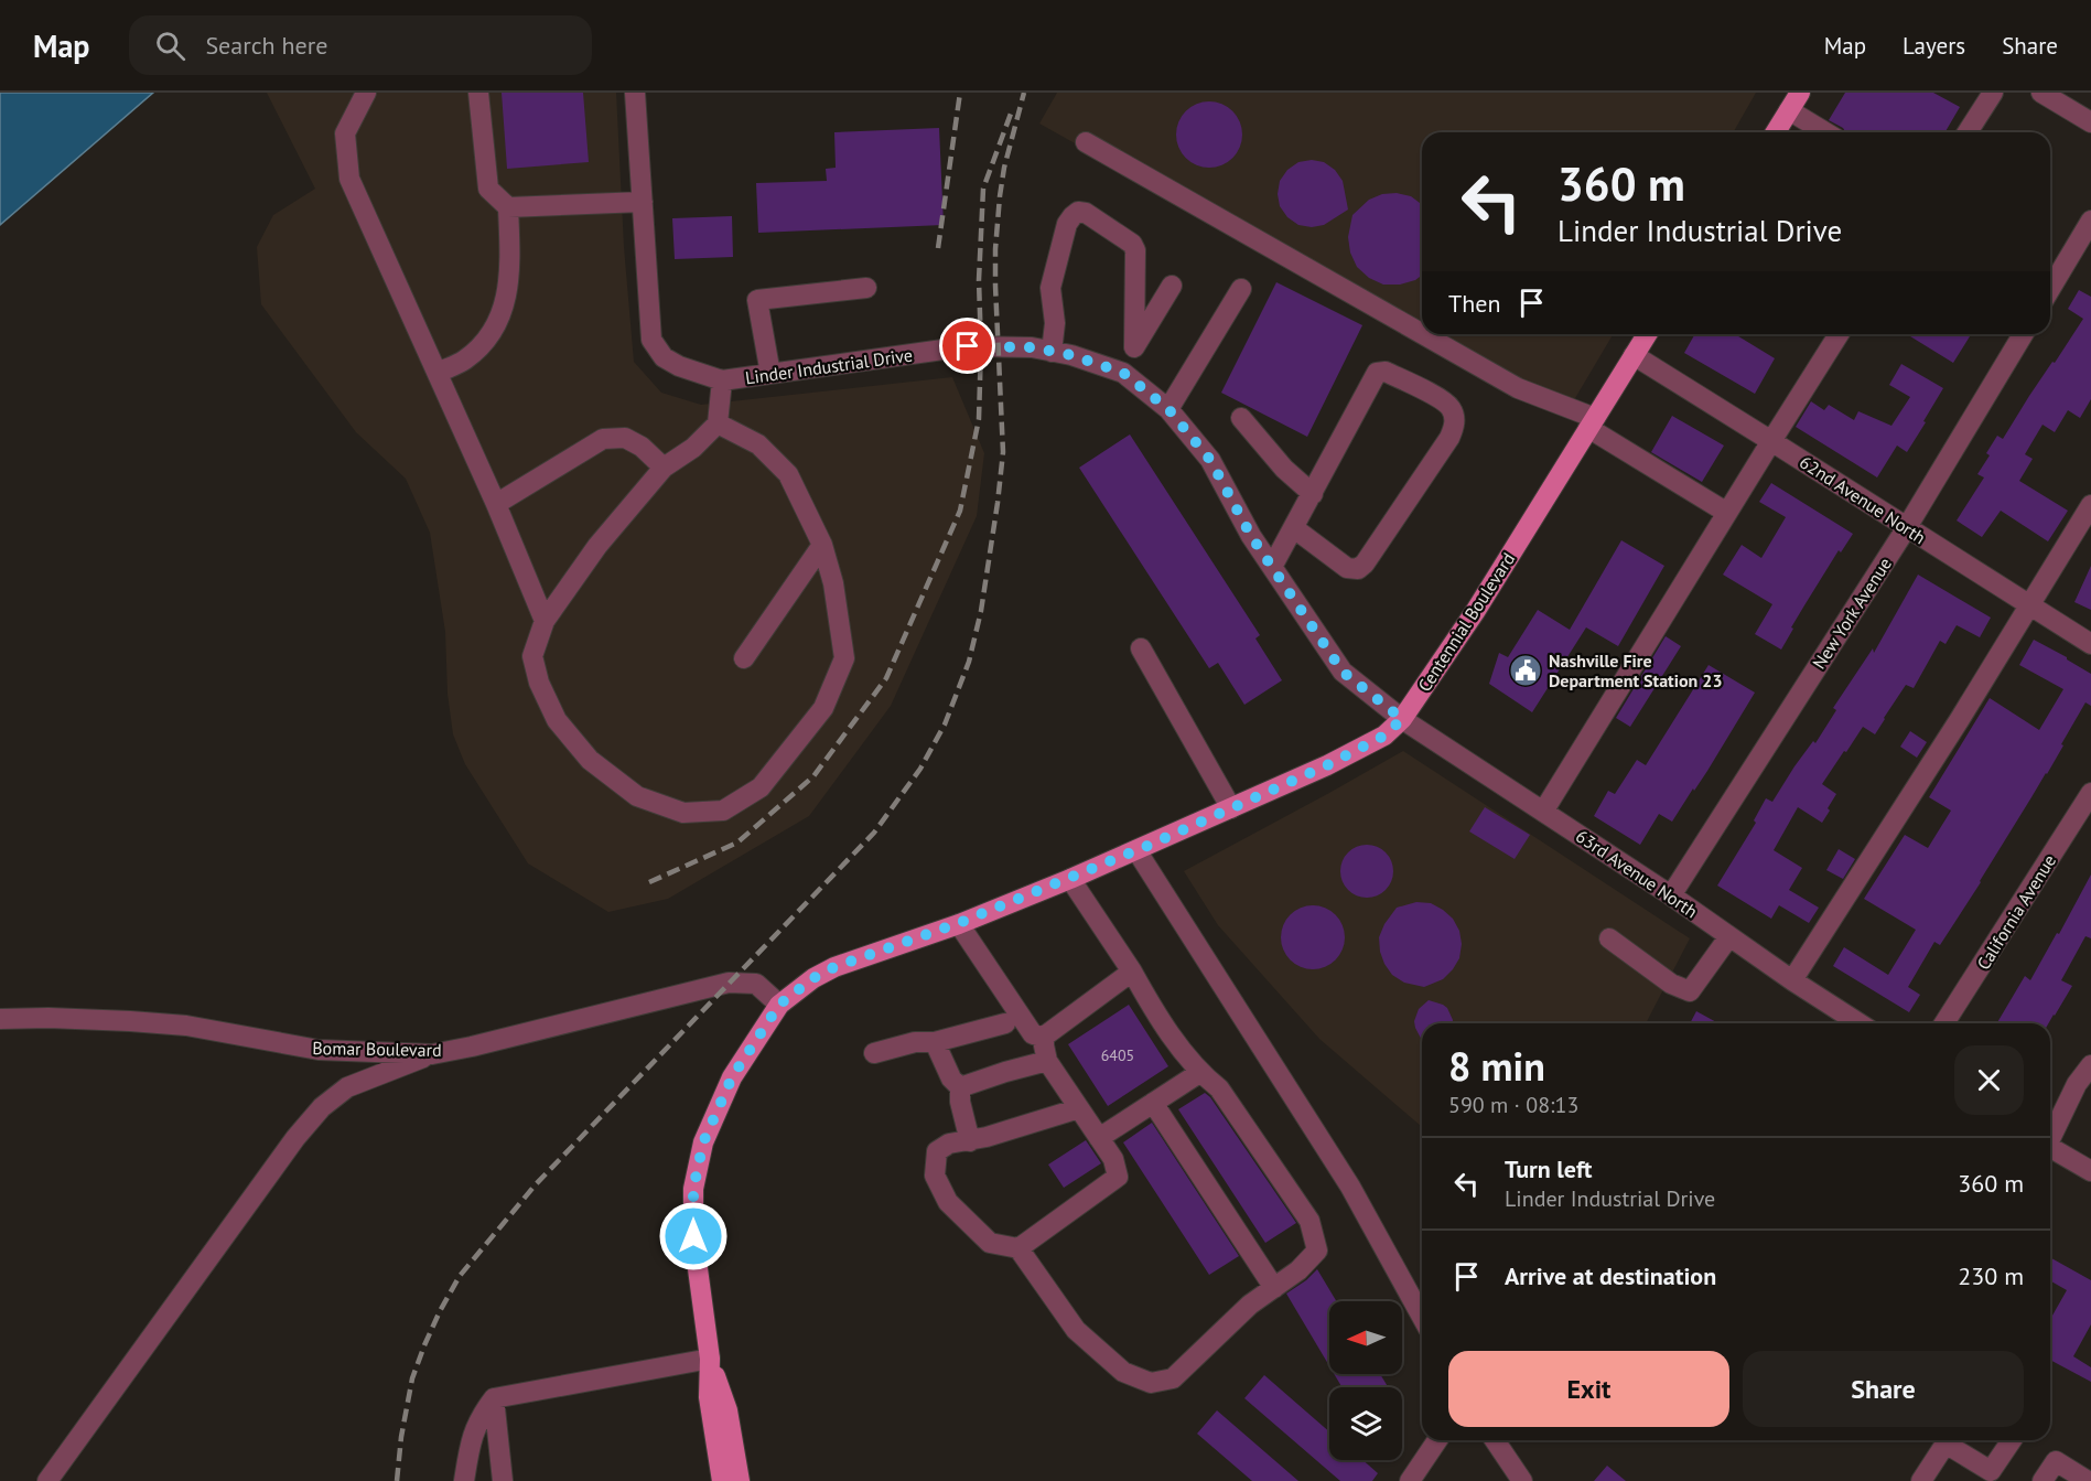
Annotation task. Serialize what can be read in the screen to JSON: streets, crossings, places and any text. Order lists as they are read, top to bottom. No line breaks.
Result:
{"streets":{"main road":["Centennial Boulevard"],"street":["Linder Industrial Drive","62nd Avenue North","New York Avenue","63rd Avenue North","California Avenue","Bomar Boulevard"]},"crossings":[["Linder Industrial Drive","Centennial Boulevard"],["Linder Industrial Drive","63rd Avenue North"],["62nd Avenue North","New York Avenue"],["62nd Avenue North","Centennial Boulevard"],["New York Avenue","63rd Avenue North"],["Centennial Boulevard","63rd Avenue North"],["Centennial Boulevard","Bomar Boulevard"]],"places":{"public building":["Nashville Fire Department Station 23"]},"house_numbers":["6405"],"north":"left","page":{"header":"Map","search":"Search here","nav":["Map","Layers","Share"],"turn":["360 m","Linder Industrial Drive"],"then":"Then","heading":["8 min","590 m · 08:13"],"list":[{"name":"Turn left","note":"Linder Industrial Drive","value":"360 m"},{"name":"Arrive at destination","value":"230 m"}],"buttons":["Exit","Share"]}}
